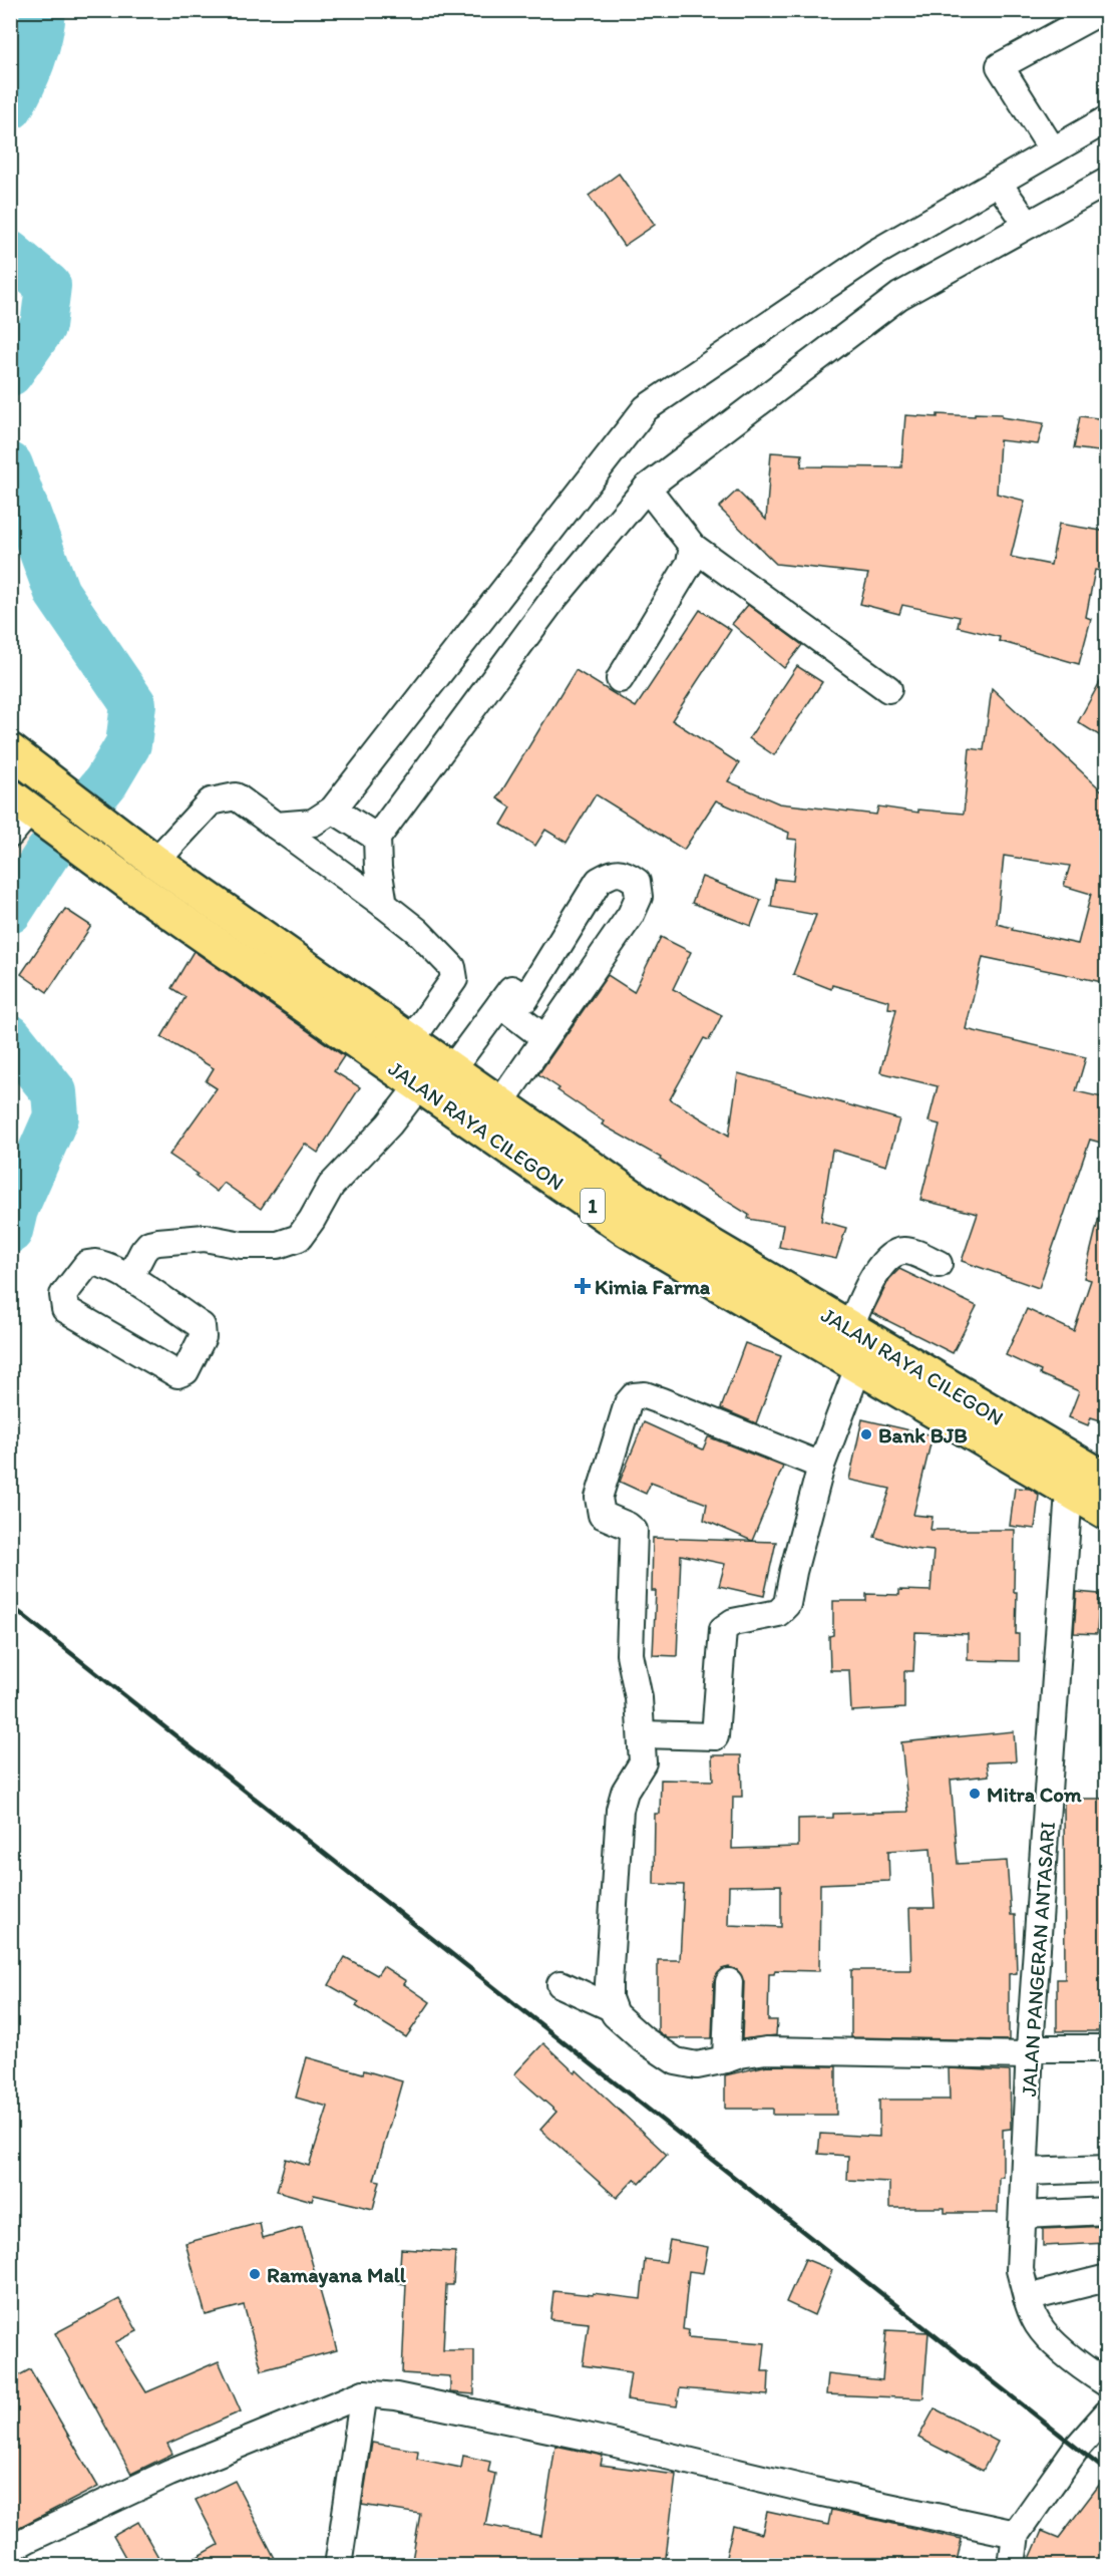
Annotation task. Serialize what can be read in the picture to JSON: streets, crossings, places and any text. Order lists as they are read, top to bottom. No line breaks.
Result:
{"streets":{"highway":["JALAN RAYA CILEGON","1"],"street":["JALAN PANGERAN ANTASARI"]},"crossings":[["JALAN RAYA CILEGON","1"],["JALAN RAYA CILEGON","JALAN PANGERAN ANTASARI"]],"places":{"health":["Kimia Farma"],"other":["Bank BJB","Mitra Com","Ramayana Mall"]}}
